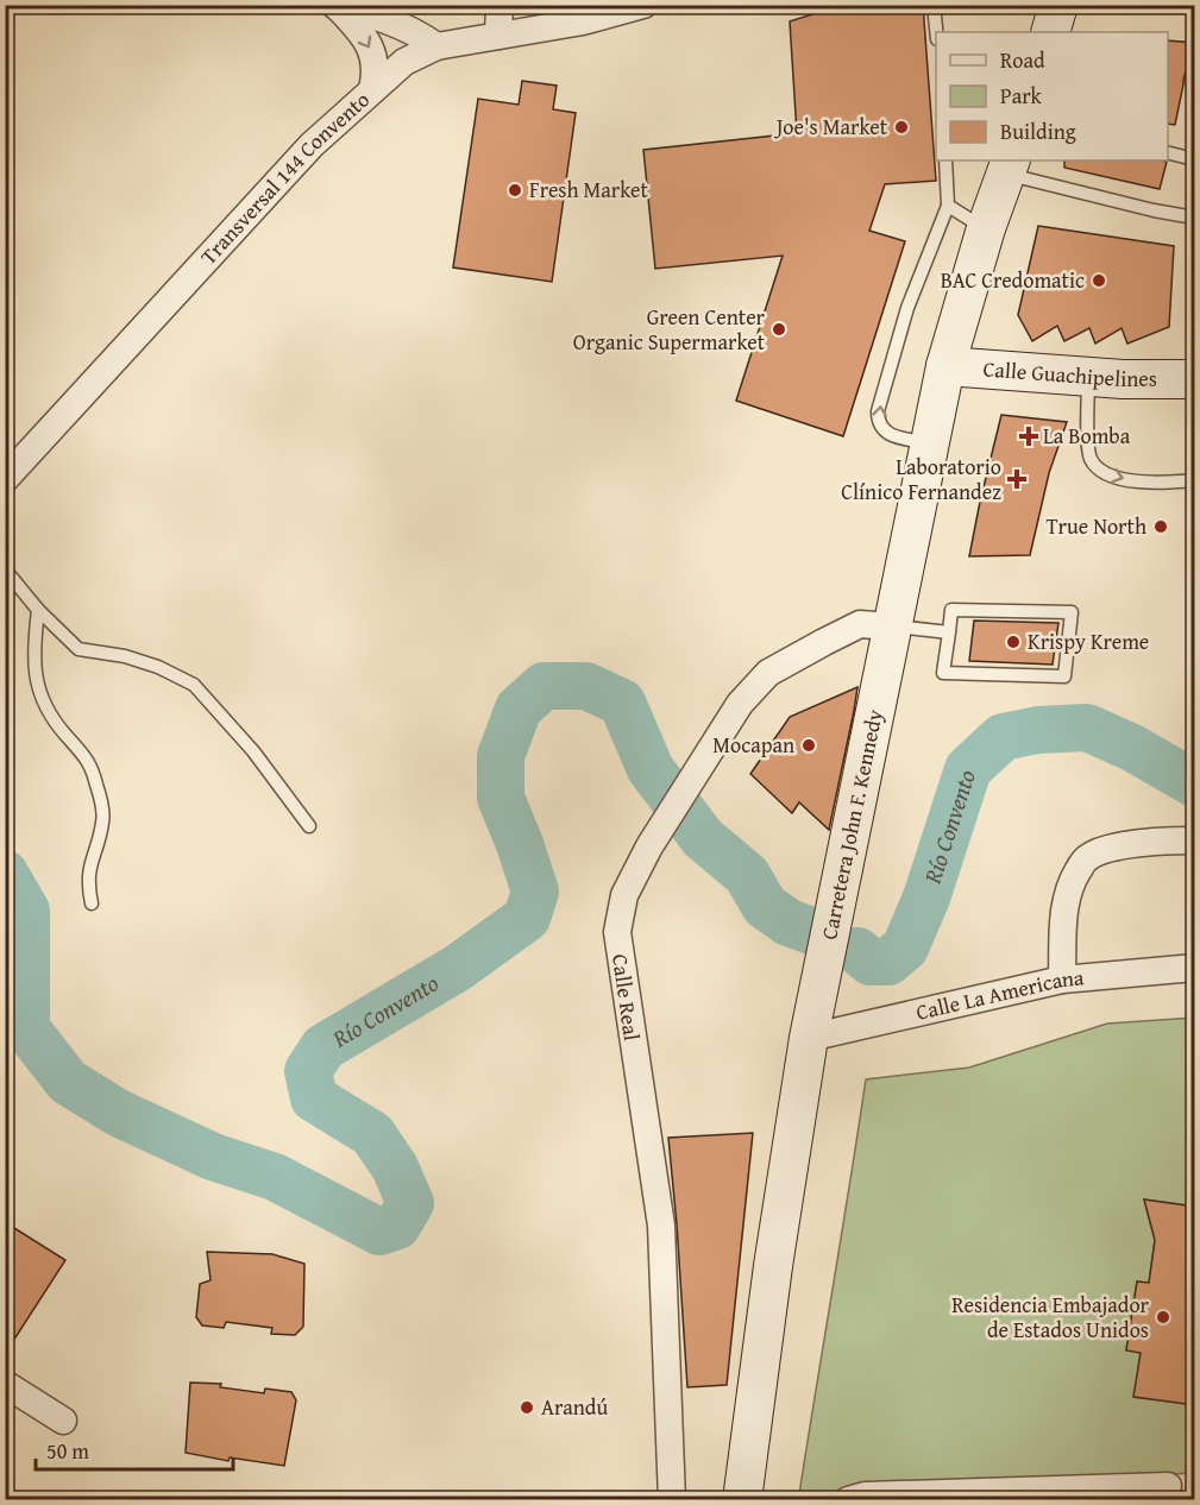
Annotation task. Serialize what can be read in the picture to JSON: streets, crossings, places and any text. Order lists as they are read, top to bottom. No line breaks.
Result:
{"streets":{"main road":["Calle Guachipelines","Carretera John F. Kennedy"],"street":["Transversal 144 Convento","Calle La Americana","Calle Real"]},"crossings":[["Calle Guachipelines","Carretera John F. Kennedy"],["Carretera John F. Kennedy","Calle La Americana"],["Carretera John F. Kennedy","Calle Real"]],"water":["Río Convento"],"places":{"other":["Joe's Market","Fresh Market","BAC Credomatic","Green Center Organic Supermarket","True North","Krispy Kreme","Mocapan","Residencia Embajador de Estados Unidos","Arandú"],"health":["La Bomba","Laboratorio Clínico Fernandez"]},"legend":["Road","Park","Building"],"scale_bar":"50 m"}
